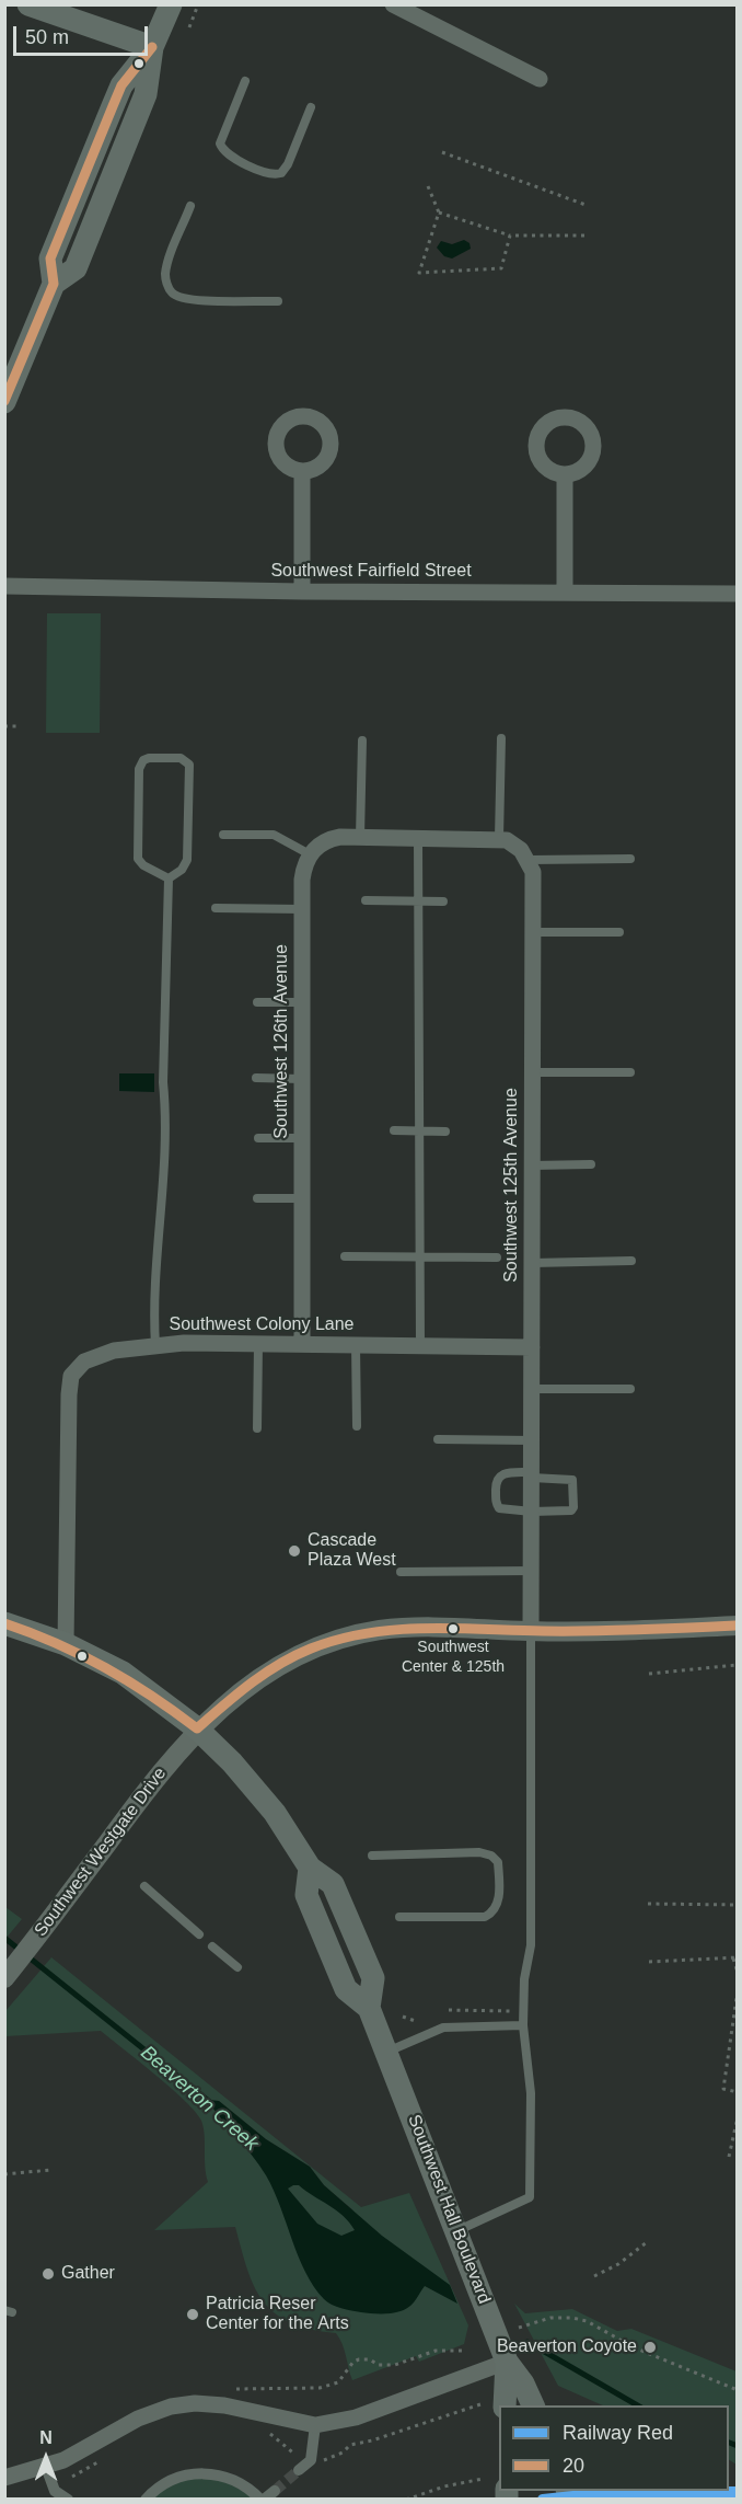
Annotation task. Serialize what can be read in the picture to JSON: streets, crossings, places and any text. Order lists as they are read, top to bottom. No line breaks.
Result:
{"streets":{"main road":["Southwest Hall Boulevard"],"street":["Southwest Fairfield Street","Southwest 126th Avenue","Southwest 125th Avenue","Southwest Colony Lane","Southwest Westgate Drive"]},"crossings":[["Southwest 126th Avenue","Southwest Colony Lane"],["Southwest 125th Avenue","Southwest Colony Lane"],["Southwest 125th Avenue","Southwest Westgate Drive"],["Southwest Colony Lane","Southwest Hall Boulevard"],["Southwest Westgate Drive","Southwest Hall Boulevard"]],"water":["Beaverton Creek"],"places":["Cascade Plaza West","Southwest Center & 125th","Gather","Patricia Reser Center for the Arts","Beaverton Coyote"],"lines":["transit line 20","rail line Red"],"legend":["Railway Red","20"],"scale_bar":"50 m","north":"top"}
